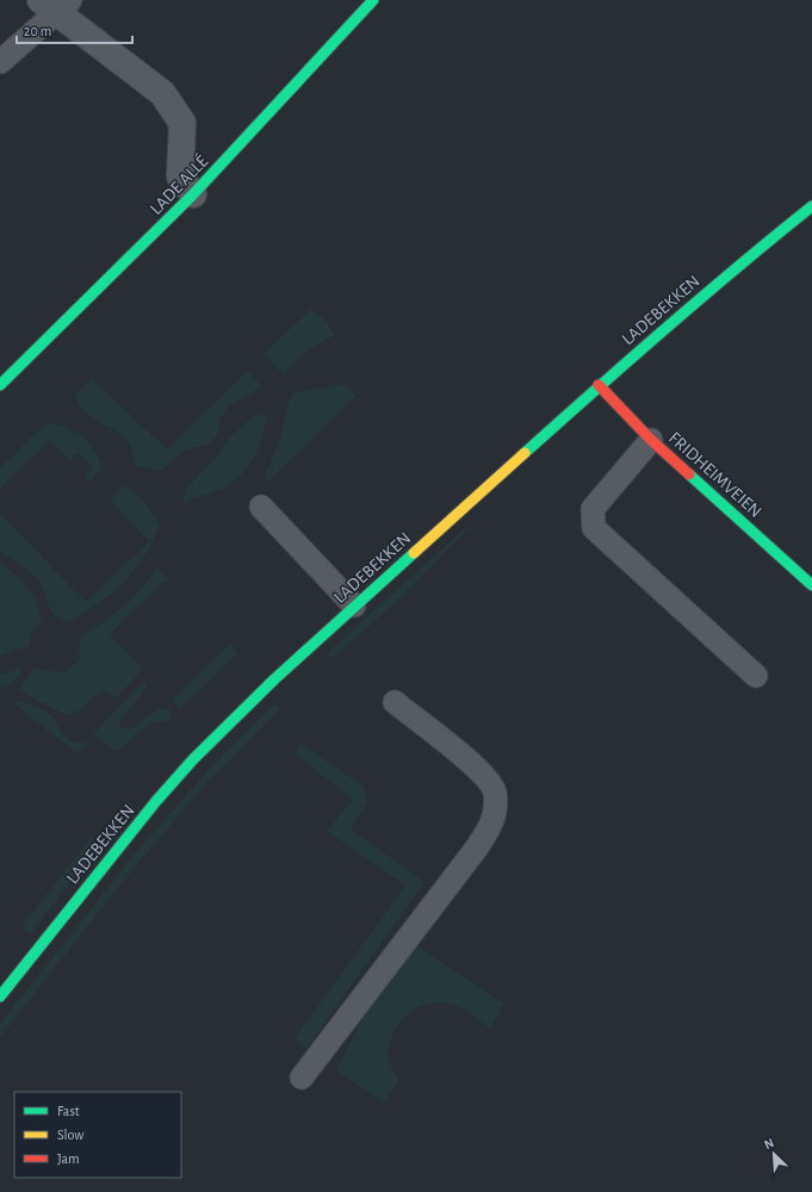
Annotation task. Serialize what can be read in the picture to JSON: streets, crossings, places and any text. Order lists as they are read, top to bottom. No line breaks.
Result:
{"streets":{"street":["LADE ALLÉ","LADEBEKKEN","FRIDHEIMVEIEN"]},"crossings":[["LADEBEKKEN","FRIDHEIMVEIEN"]],"legend":["Fast","Slow","Jam"],"scale_bar":"20 m","north":"top left"}
